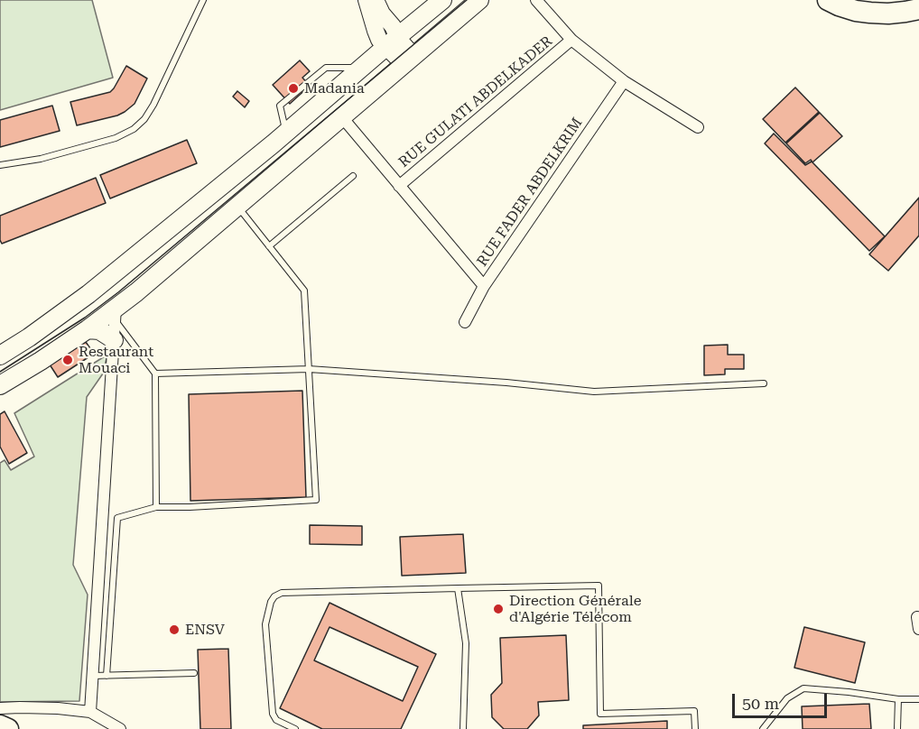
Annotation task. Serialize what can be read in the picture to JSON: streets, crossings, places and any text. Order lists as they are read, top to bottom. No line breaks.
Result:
{"streets":{"street":["RUE GULATI ABDELKADER","RUE FADER ABDELKRIM"]},"places":["Madania","Restaurant Mouaci","Direction Générale d'Algérie Télécom","ENSV"],"scale_bar":"50 m"}
